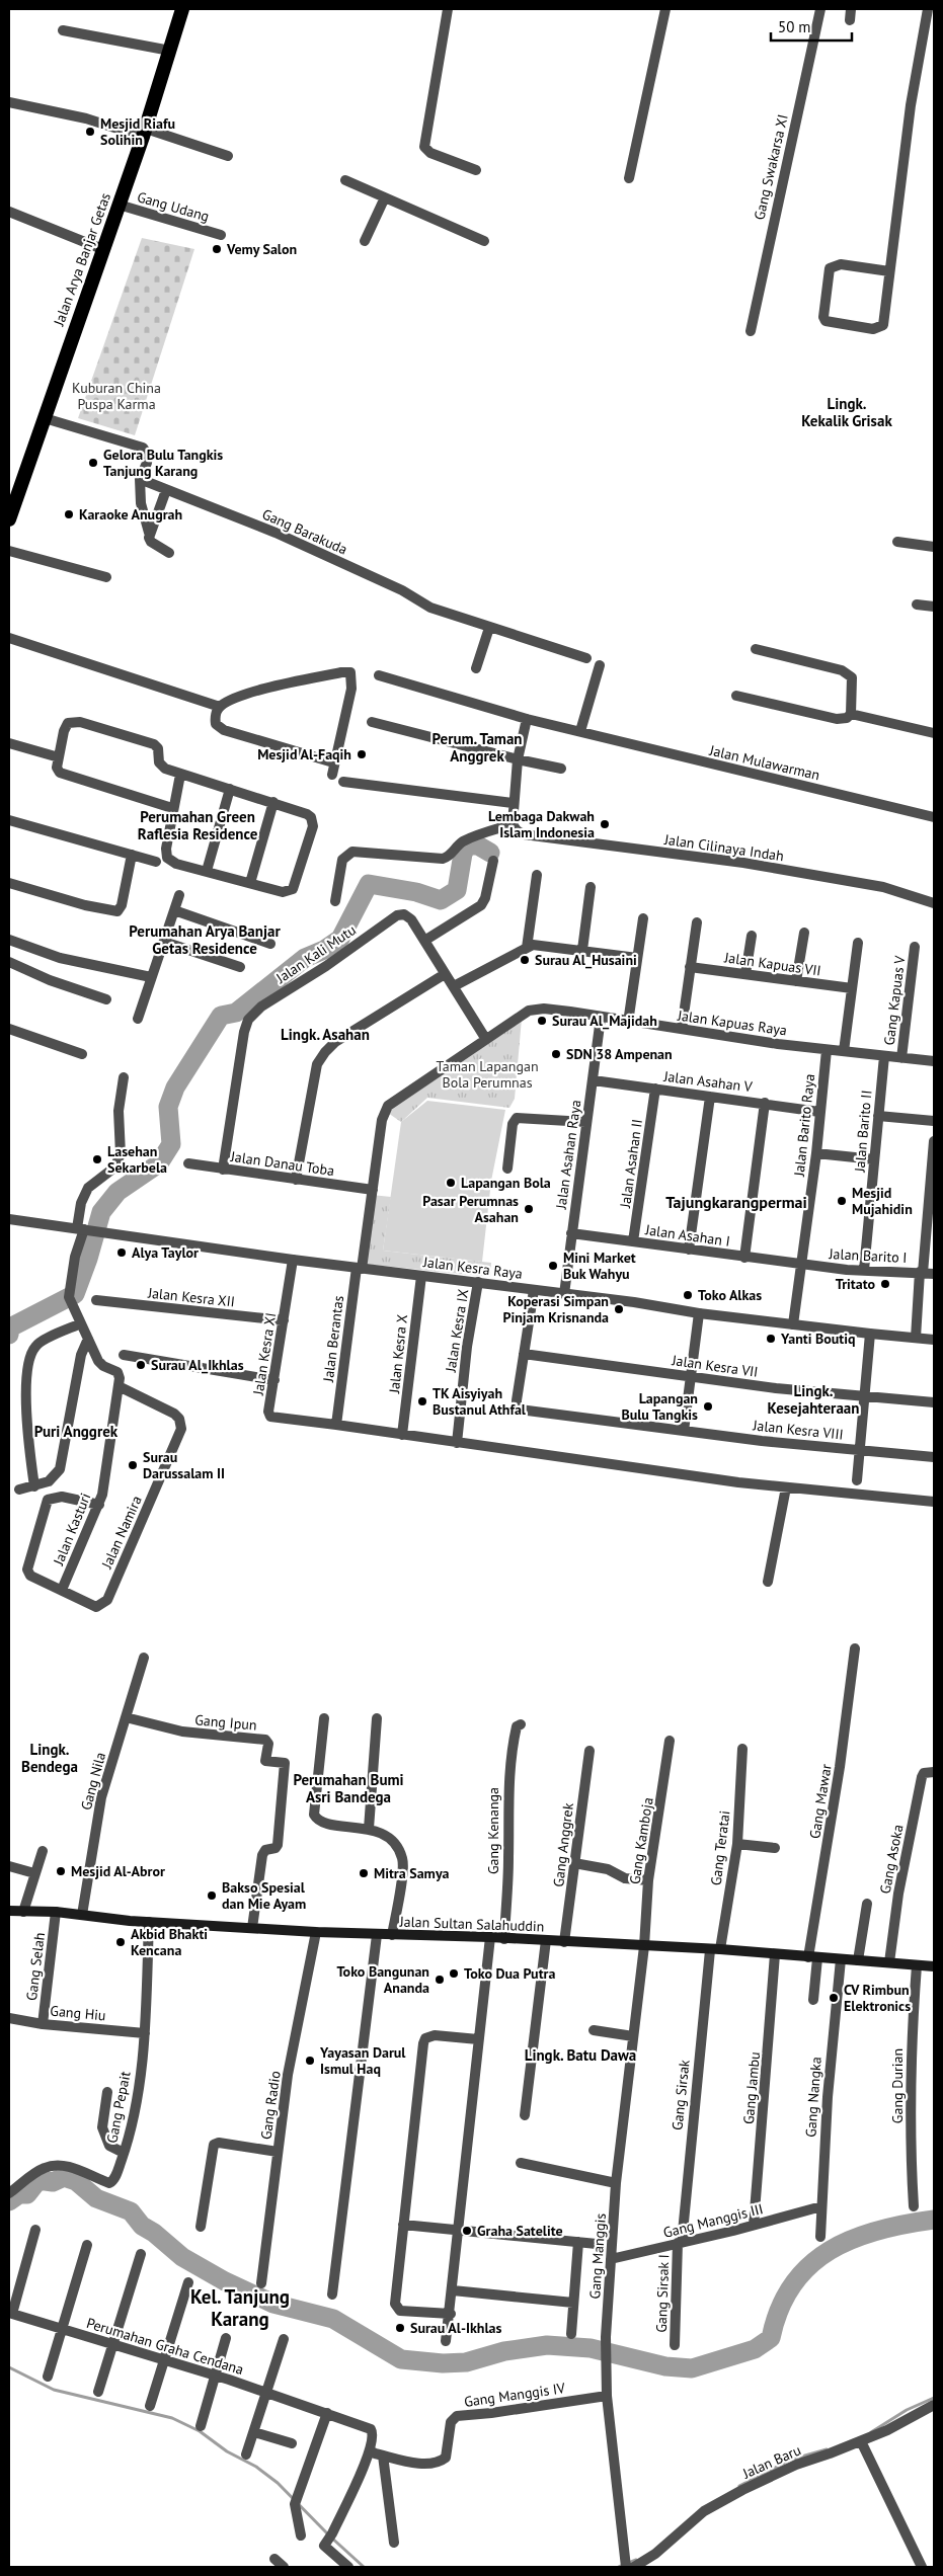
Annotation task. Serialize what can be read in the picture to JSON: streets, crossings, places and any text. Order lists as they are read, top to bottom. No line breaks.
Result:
{"streets":{"highway":["Jalan Arya Banjar Getas"],"main road":["Jalan Sultan Salahuddin"],"street":["Gang Swakarsa XI","Gang Udang","Gang Barakuda","Jalan Mulawarman","Jalan Cilinaya Indah","Jalan Kali Mutu","Jalan Kapuas VII","Gang Kapuas V","Jalan Kapuas Raya","Jalan Asahan V","Jalan Barito Raya","Jalan Barito II","Jalan Asahan Raya","Jalan Danau Toba","Jalan Asahan II","Jalan Asahan I","Jalan Barito I","Jalan Kesra Raya","Jalan Kesra XII","Jalan Kesra IX","Jalan Berantas","Jalan Kesra XI","Jalan Kesra X","Jalan Kesra VII","Jalan Kesra VIII","Jalan Kasturi","Jalan Namira","Gang Ipun","Gang Nila","Gang Mawar","Gang Kenanga","Gang Kamboja","Gang Anggrek","Gang Teratai","Gang Asoka","Gang Selah","Gang Hiu","Gang Durian","Gang Jambu","Gang Sirsak","Gang Nangka","Gang Radio","Gang Pepait","Gang Manggis III","Gang Manggis","Gang Sirsak I","Perumahan Graha Cendana","Gang Manggis IV","Jalan Baru"]},"crossings":[["Gang Udang","Jalan Arya Banjar Getas"],["Jalan Kali Mutu","Jalan Kapuas Raya"],["Jalan Kali Mutu","Jalan Danau Toba"],["Gang Kapuas V","Jalan Kapuas Raya"],["Jalan Kapuas Raya","Jalan Barito Raya"],["Jalan Kapuas Raya","Jalan Barito II"],["Jalan Kapuas Raya","Jalan Asahan Raya"],["Jalan Kapuas Raya","Jalan Danau Toba"],["Jalan Kapuas Raya","Jalan Kesra Raya"],["Jalan Kapuas Raya","Jalan Berantas"],["Jalan Asahan V","Jalan Barito Raya"],["Jalan Asahan V","Jalan Asahan Raya"],["Jalan Asahan V","Jalan Asahan II"],["Jalan Barito Raya","Jalan Asahan I"],["Jalan Barito Raya","Jalan Barito I"],["Jalan Barito Raya","Jalan Kesra Raya"],["Jalan Barito II","Jalan Barito I"],["Jalan Asahan Raya","Jalan Asahan I"],["Jalan Asahan Raya","Jalan Kesra Raya"],["Jalan Asahan II","Jalan Asahan I"],["Jalan Asahan I","Jalan Barito I"],["Jalan Kesra Raya","Jalan Kesra IX"],["Jalan Kesra Raya","Jalan Berantas"],["Jalan Kesra Raya","Jalan Kesra XI"],["Jalan Kesra Raya","Jalan Kesra X"],["Jalan Kesra XII","Jalan Kesra XI"],["Jalan Berantas","Jalan Kesra XI"],["Jalan Kesra VII","Jalan Kesra VIII"],["Jalan Kasturi","Jalan Namira"],["Gang Ipun","Gang Nila"],["Gang Ipun","Jalan Sultan Salahuddin"],["Gang Nila","Jalan Sultan Salahuddin"],["Gang Mawar","Jalan Sultan Salahuddin"],["Gang Kenanga","Jalan Sultan Salahuddin"],["Gang Kamboja","Jalan Sultan Salahuddin"],["Gang Kamboja","Gang Manggis"],["Gang Anggrek","Jalan Sultan Salahuddin"],["Gang Teratai","Jalan Sultan Salahuddin"],["Gang Teratai","Gang Sirsak"],["Gang Asoka","Jalan Sultan Salahuddin"],["Jalan Sultan Salahuddin","Gang Selah"],["Jalan Sultan Salahuddin","Gang Durian"],["Jalan Sultan Salahuddin","Gang Jambu"],["Jalan Sultan Salahuddin","Gang Sirsak"],["Jalan Sultan Salahuddin","Gang Nangka"],["Jalan Sultan Salahuddin","Gang Radio"],["Jalan Sultan Salahuddin","Gang Pepait"],["Jalan Sultan Salahuddin","Gang Manggis"],["Gang Selah","Gang Hiu"],["Gang Hiu","Gang Pepait"],["Gang Jambu","Gang Manggis III"],["Gang Sirsak","Gang Manggis III"],["Gang Sirsak","Gang Sirsak I"],["Gang Nangka","Gang Manggis III"],["Gang Manggis III","Gang Manggis"],["Gang Manggis III","Gang Sirsak I"],["Gang Manggis","Gang Manggis IV"],["Gang Manggis","Jalan Baru"],["Perumahan Graha Cendana","Gang Manggis IV"]],"districts":["Lingk. Kekalik Grisak","Perum. Taman Anggrek","Perumahan Green Raflesia Residence","Perumahan Arya Banjar Getas Residence","Lingk. Asahan","Tajungkarangpermai","Lingk. Kesejahteraan","Puri Anggrek","Lingk. Bendega","Perumahan Bumi Asri Bandega","Lingk. Batu Dawa","Kel. Tanjung Karang"],"parks":["Kuburan China Puspa Karma","Taman Lapangan Bola Perumnas"],"places":["Mesjid Riafu Solihin","Vemy Salon","Gelora Bulu Tangkis Tanjung Karang","Karaoke Anugrah","Mesjid Al-Faqih","Lembaga Dakwah Islam Indonesia","Surau Al_Husaini","Surau Al_Majidah","SDN 38 Ampenan","Lasehan Sekarbela","Lapangan Bola","Mesjid Mujahidin","Pasar Perumnas Asahan","Alya Taylor","Mini Market Buk Wahyu","Tritato","Toko Alkas","Koperasi Simpan Pinjam Krisnanda","Yanti Boutiq","Surau Al_Ikhlas","TK Aisyiyah Bustanul Athfal","Lapangan Bulu Tangkis","Surau Darussalam II","Mesjid Al-Abror","Mitra Samya","Bakso Spesial dan Mie Ayam","Akbid Bhakti Kencana","Toko Dua Putra","Toko Bangunan Ananda","CV Rimbun Elektronics","Yayasan Darul Ismul Haq","Graha Satelite","Surau Al-Ikhlas"],"scale_bar":"50 m"}
